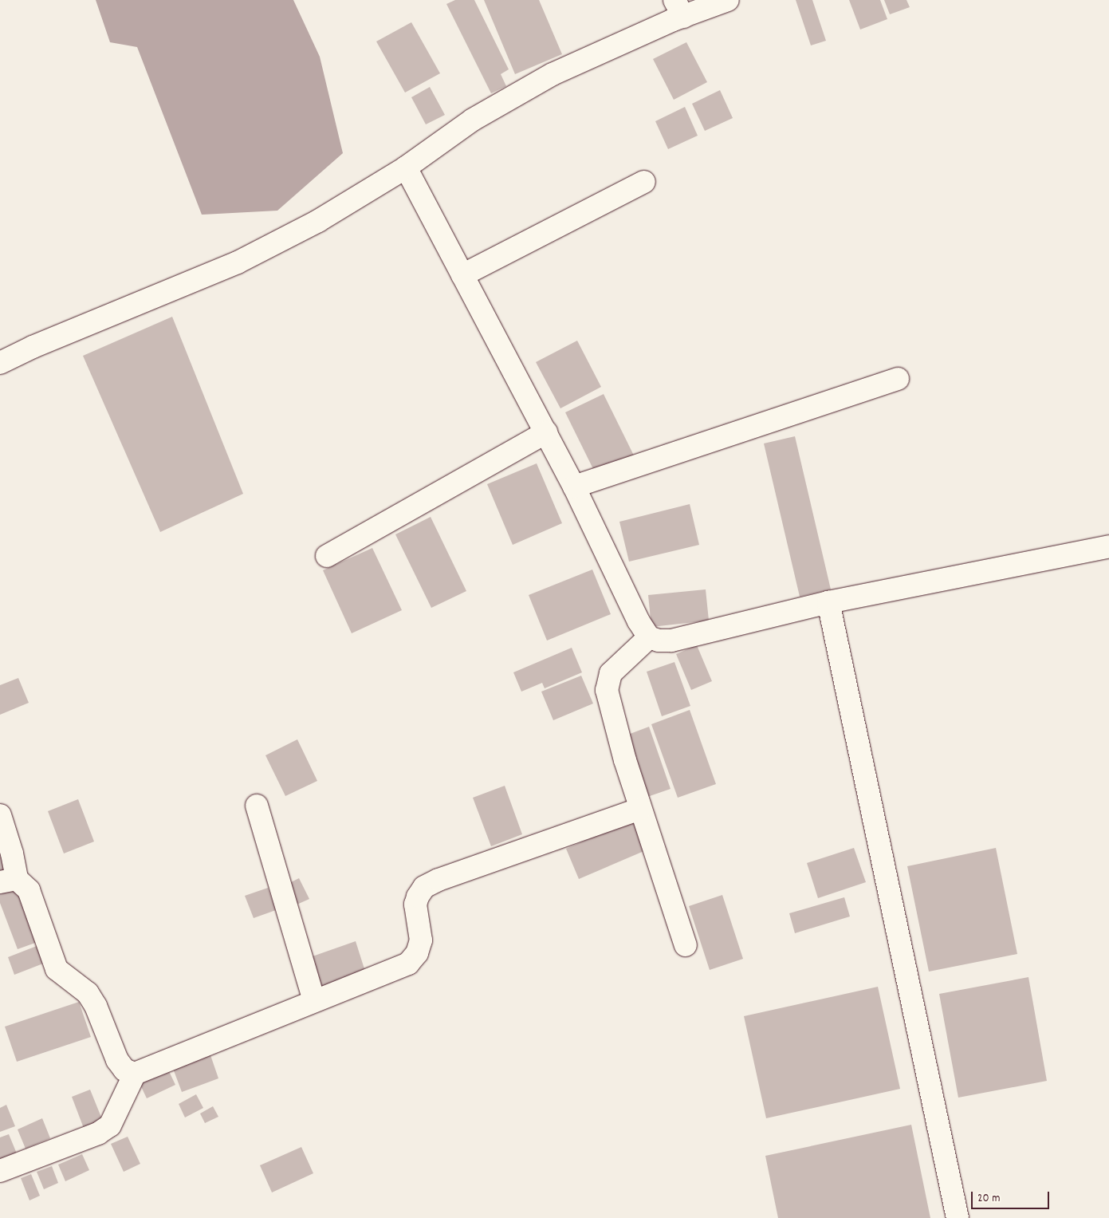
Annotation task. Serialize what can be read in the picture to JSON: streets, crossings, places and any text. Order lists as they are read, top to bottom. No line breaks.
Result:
{"scale_bar":"20 m"}
